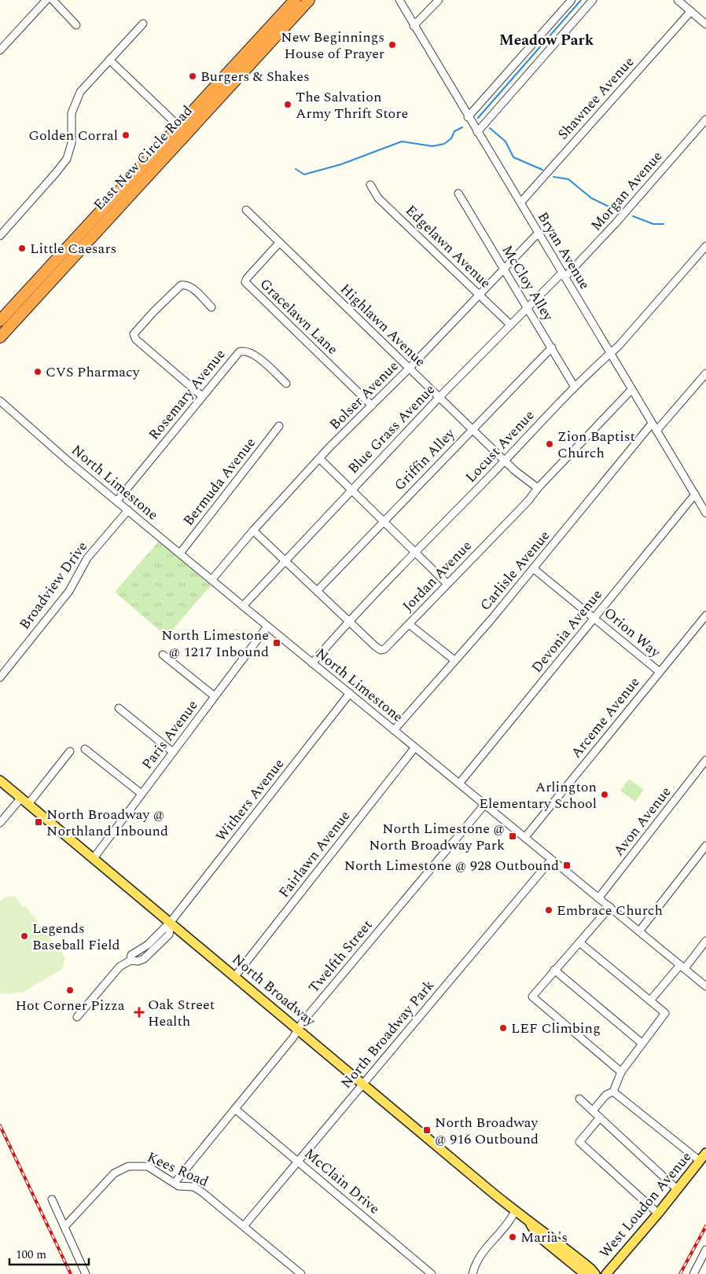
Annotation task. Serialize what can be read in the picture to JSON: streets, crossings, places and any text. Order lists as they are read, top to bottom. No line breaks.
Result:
{"streets":{"highway":["East New Circle Road"],"main road":["North Broadway","West Loudon Avenue"],"street":["Shawnee Avenue","Morgan Avenue","Edgelawn Avenue","Bryan Avenue","McCloy Alley","Gracelawn Lane","Highlawn Avenue","Rosemary Avenue","Bolser Avenue","Blue Grass Avenue","Locust Avenue","Griffin Alley","Bermuda Avenue","North Limestone","Carlisle Avenue","Jordan Avenue","Broadview Drive","Devonia Avenue","Orion Way","Arceme Avenue","Paris Avenue","Withers Avenue","Avon Avenue","Fairlawn Avenue","Twelfth Street","North Broadway Park","Kees Road","McClain Drive"]},"crossings":[["Shawnee Avenue","Bryan Avenue"],["Morgan Avenue","Bryan Avenue"],["Morgan Avenue","Blue Grass Avenue"],["Edgelawn Avenue","Bolser Avenue"],["Edgelawn Avenue","Blue Grass Avenue"],["Bryan Avenue","Bolser Avenue"],["Bryan Avenue","Blue Grass Avenue"],["Bryan Avenue","Locust Avenue"],["Bryan Avenue","Carlisle Avenue"],["Bryan Avenue","Jordan Avenue"],["Bryan Avenue","Devonia Avenue"],["McCloy Alley","Bolser Avenue"],["McCloy Alley","Blue Grass Avenue"],["McCloy Alley","Locust Avenue"],["McCloy Alley","Griffin Alley"],["Gracelawn Lane","Highlawn Avenue"],["Gracelawn Lane","Bolser Avenue"],["Highlawn Avenue","Bolser Avenue"],["Highlawn Avenue","Blue Grass Avenue"],["Highlawn Avenue","Locust Avenue"],["Highlawn Avenue","Griffin Alley"],["Highlawn Avenue","Jordan Avenue"],["Rosemary Avenue","North Limestone"],["Bolser Avenue","North Limestone"],["Bolser Avenue","Jordan Avenue"],["Blue Grass Avenue","North Limestone"],["Blue Grass Avenue","Jordan Avenue"],["Locust Avenue","North Limestone"],["Locust Avenue","Jordan Avenue"],["Griffin Alley","Jordan Avenue"],["Bermuda Avenue","North Limestone"],["North Limestone","Carlisle Avenue"],["North Limestone","Broadview Drive"],["North Limestone","Devonia Avenue"],["North Limestone","Arceme Avenue"],["North Limestone","Paris Avenue"],["North Limestone","Withers Avenue"],["North Limestone","Avon Avenue"],["North Limestone","Fairlawn Avenue"],["North Limestone","Twelfth Street"],["North Limestone","North Broadway Park"],["Carlisle Avenue","Orion Way"],["Devonia Avenue","Orion Way"],["Orion Way","Arceme Avenue"],["Paris Avenue","North Broadway"],["Withers Avenue","North Broadway"],["Fairlawn Avenue","North Broadway"],["Twelfth Street","North Broadway"],["Twelfth Street","Kees Road"],["Twelfth Street","McClain Drive"],["North Broadway","North Broadway Park"],["North Broadway Park","Kees Road"],["North Broadway Park","McClain Drive"]],"districts":["Meadow Park"],"places":{"other":["New Beginnings House of Prayer","Burgers & Shakes","The Salvation Army Thrift Store","Golden Corral","Little Caesars","CVS Pharmacy","Zion Baptist Church","Arlington Elementary School","Embrace Church","Legends Baseball Field","Hot Corner Pizza","LEF Climbing","Maria's"],"transit":["North Limestone @ 1217 Inbound","North Broadway @ Northland Inbound","North Limestone @ North Broadway Park","North Limestone @ 928 Outbound","North Broadway @ 916 Outbound"],"health":["Oak Street Health"]},"scale_bar":"100 m"}
